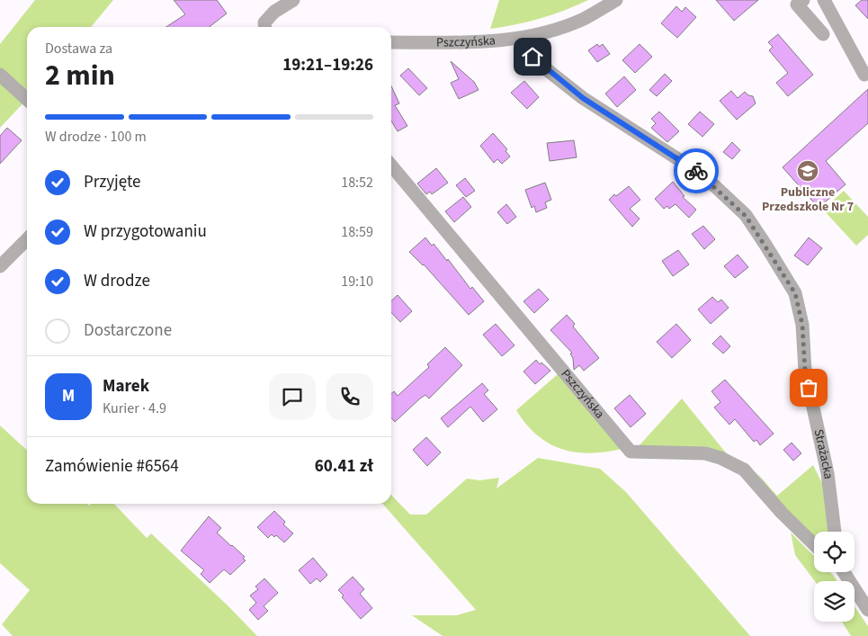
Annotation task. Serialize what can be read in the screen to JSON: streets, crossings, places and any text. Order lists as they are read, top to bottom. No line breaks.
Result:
{"streets":{"street":["Pszczyńska","Strażacka"]},"crossings":[["Pszczyńska","Strażacka"]],"places":{"school or university":["Publiczne Przedszkole Nr 7"]},"page":{"heading":["2 min","Dostawa za","19:21–19:26"],"panel":["Marek","Kurier · 4.9","Zamówienie #6564","60.41 zł"],"bar":"W drodze · 100 m","list":[["Przyjęte","18:52"],["W przygotowaniu","18:59"],["W drodze","19:10"],"Dostarczone"],"round":"M"}}
